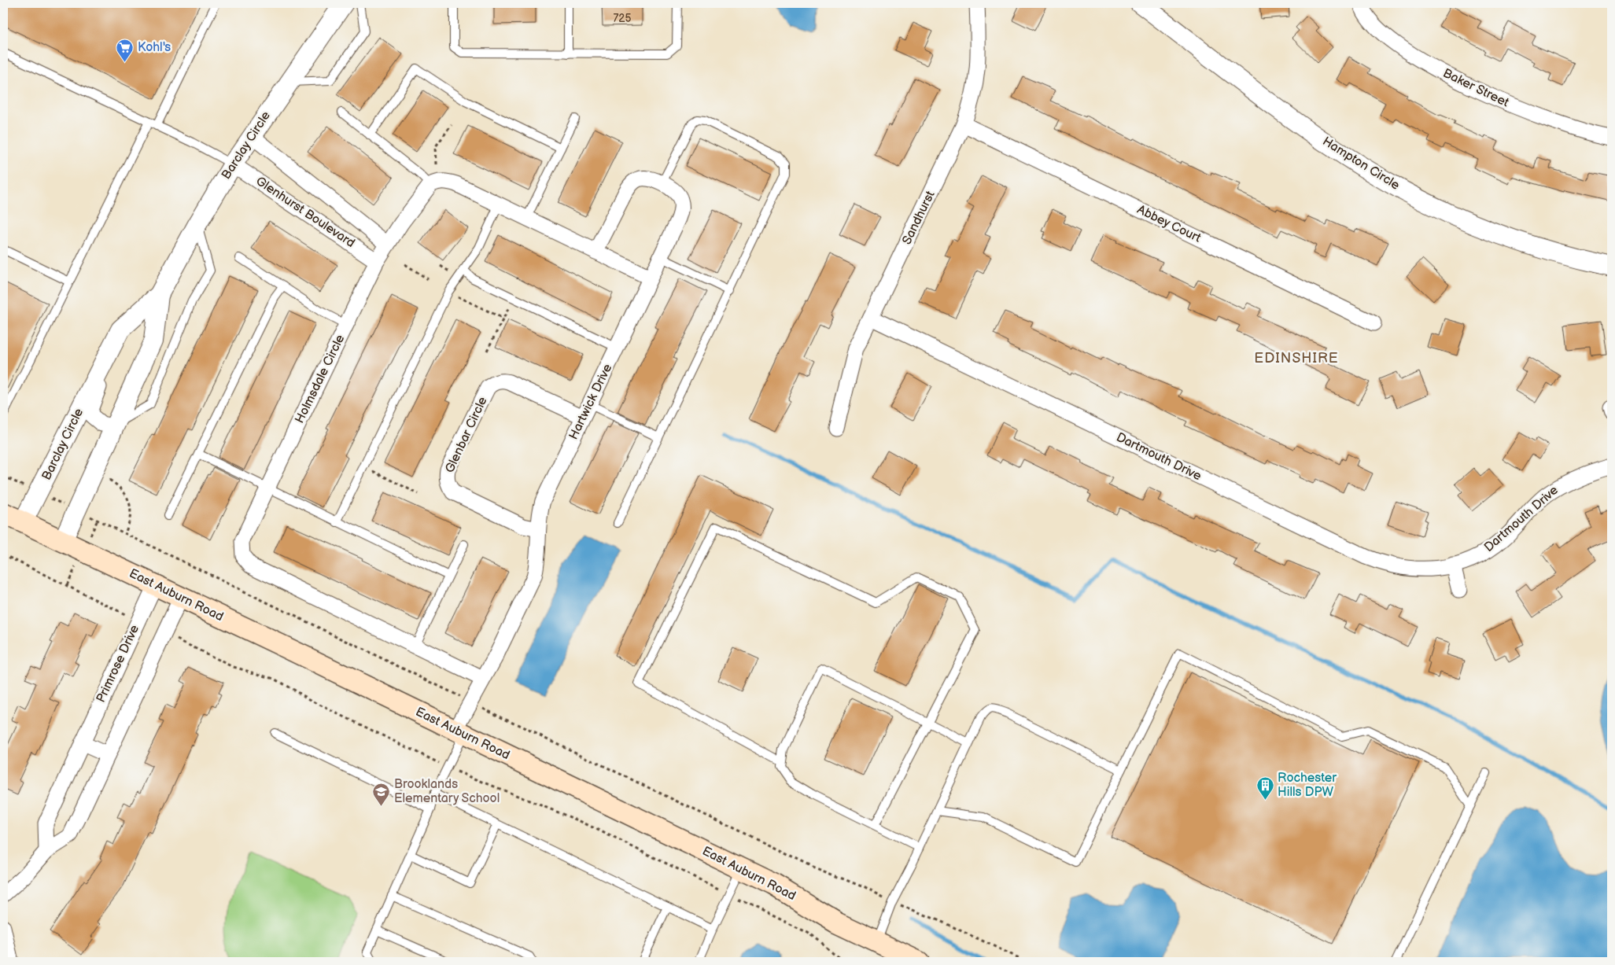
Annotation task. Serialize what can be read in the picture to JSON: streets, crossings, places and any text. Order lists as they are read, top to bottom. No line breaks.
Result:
{"streets":{"main road":["East Auburn Road"],"street":["Baker Street","Barclay Circle","Hampton Circle","Glenhurst Boulevard","Sandhurst","Abbey Court","Holmsdale Circle","Hartwick Drive","Glenbar Circle","Dartmouth Drive","Primrose Drive"]},"crossings":[["Barclay Circle","Glenhurst Boulevard"],["Barclay Circle","East Auburn Road"],["Glenhurst Boulevard","Holmsdale Circle"],["Sandhurst","Abbey Court"],["Sandhurst","Dartmouth Drive"],["Holmsdale Circle","Hartwick Drive"],["Hartwick Drive","Glenbar Circle"],["Hartwick Drive","East Auburn Road"],["East Auburn Road","Primrose Drive"]],"districts":["EDINSHIRE"],"places":{"supermarket":["Kohl's"],"building":["Rochester Hills DPW"],"school or university":["Brooklands Elementary School"]},"house_numbers":["725"]}
